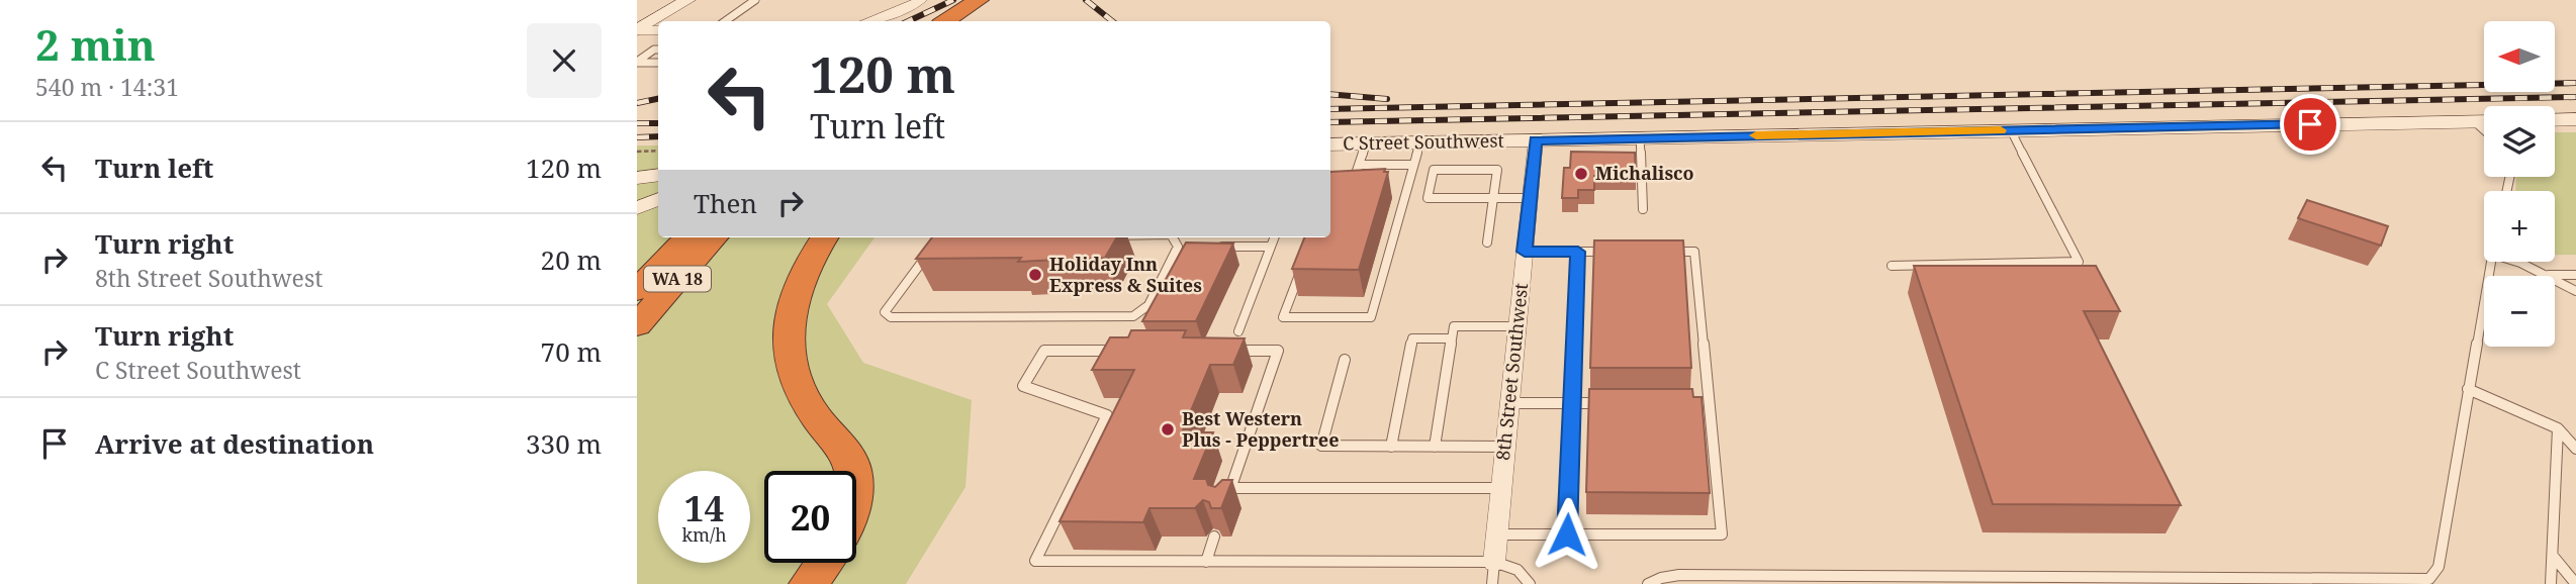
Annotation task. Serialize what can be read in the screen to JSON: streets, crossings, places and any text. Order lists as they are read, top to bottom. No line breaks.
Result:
{"streets":{"highway":["WA 18"],"main road":["C Street Southwest"],"street":["8th Street Southwest"]},"crossings":[["C Street Southwest","8th Street Southwest"]],"places":["Michalisco","Holiday Inn Express & Suites","Best Western Plus - Peppertree"],"north":"left","page":{"heading":["2 min","540 m · 14:31"],"map_buttons":["+","−"],"turn":["120 m","Turn left"],"list":[{"name":"Turn left","value":"120 m"},{"name":"Turn right","note":"8th Street Southwest","value":"20 m"},{"name":"Turn right","note":"C Street Southwest","value":"70 m"},{"name":"Arrive at destination","value":"330 m"}],"then":"Then","speed":"14 km/h","limit":"20"}}
